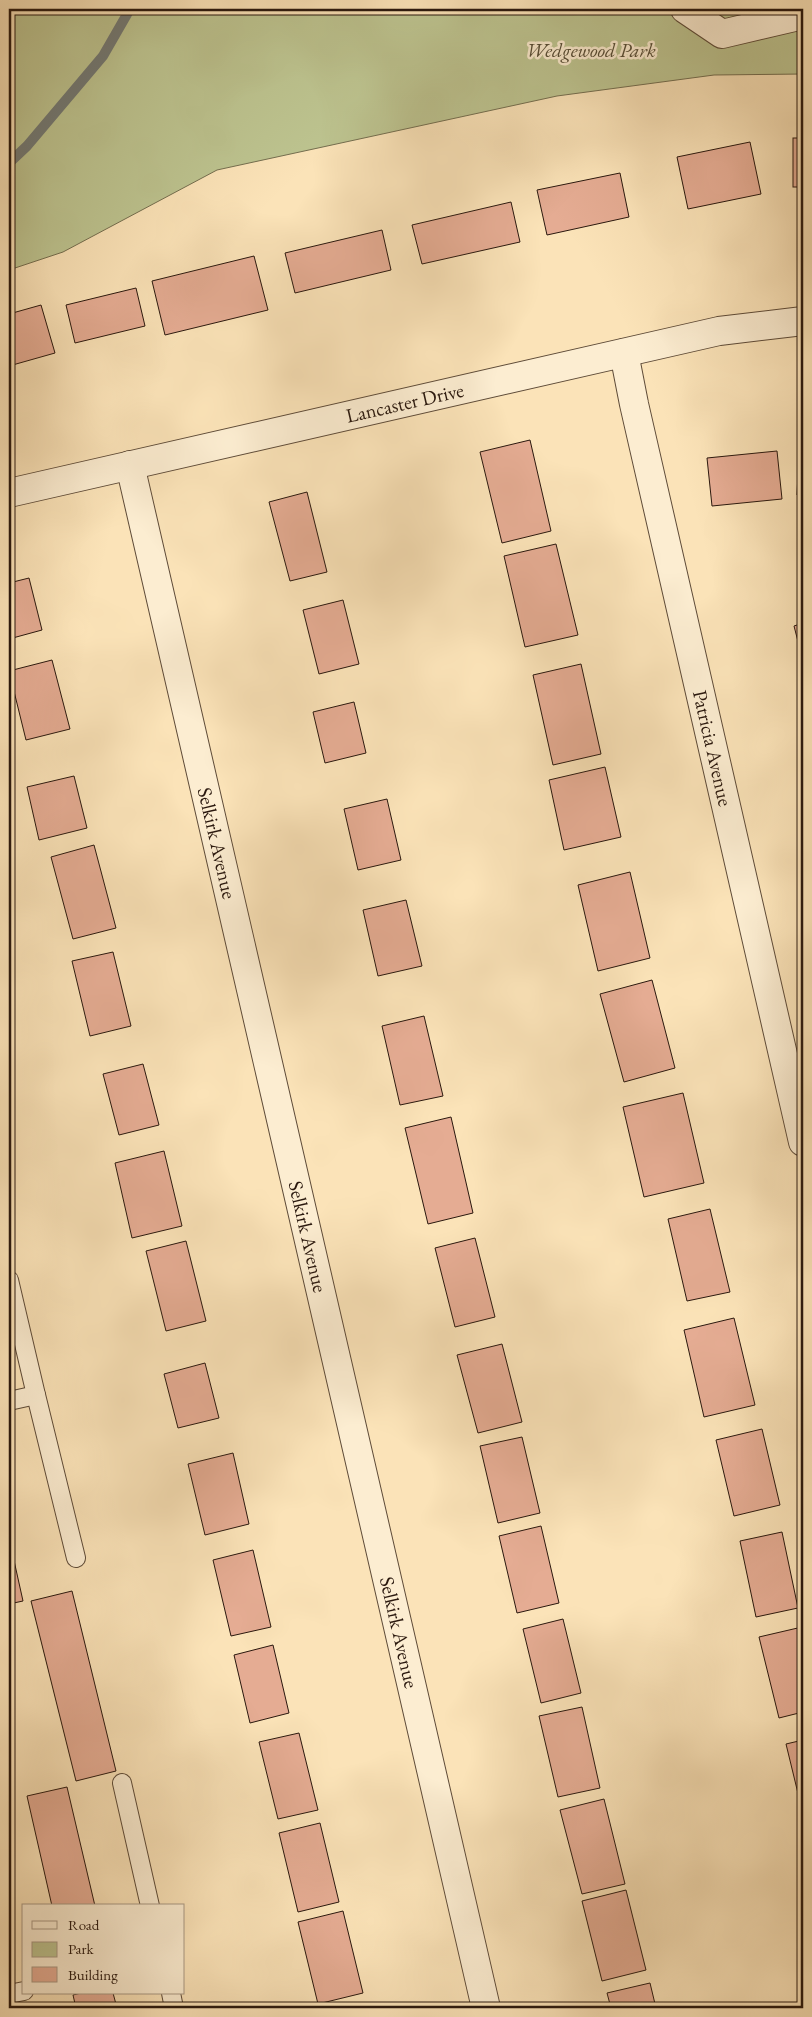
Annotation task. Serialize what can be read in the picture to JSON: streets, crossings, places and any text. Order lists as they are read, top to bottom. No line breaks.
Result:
{"streets":{"street":["Lancaster Drive","Patricia Avenue","Selkirk Avenue"]},"crossings":[["Lancaster Drive","Patricia Avenue"],["Lancaster Drive","Selkirk Avenue"]],"parks":["Wedgewood Park"],"legend":["Road","Park","Building"]}
